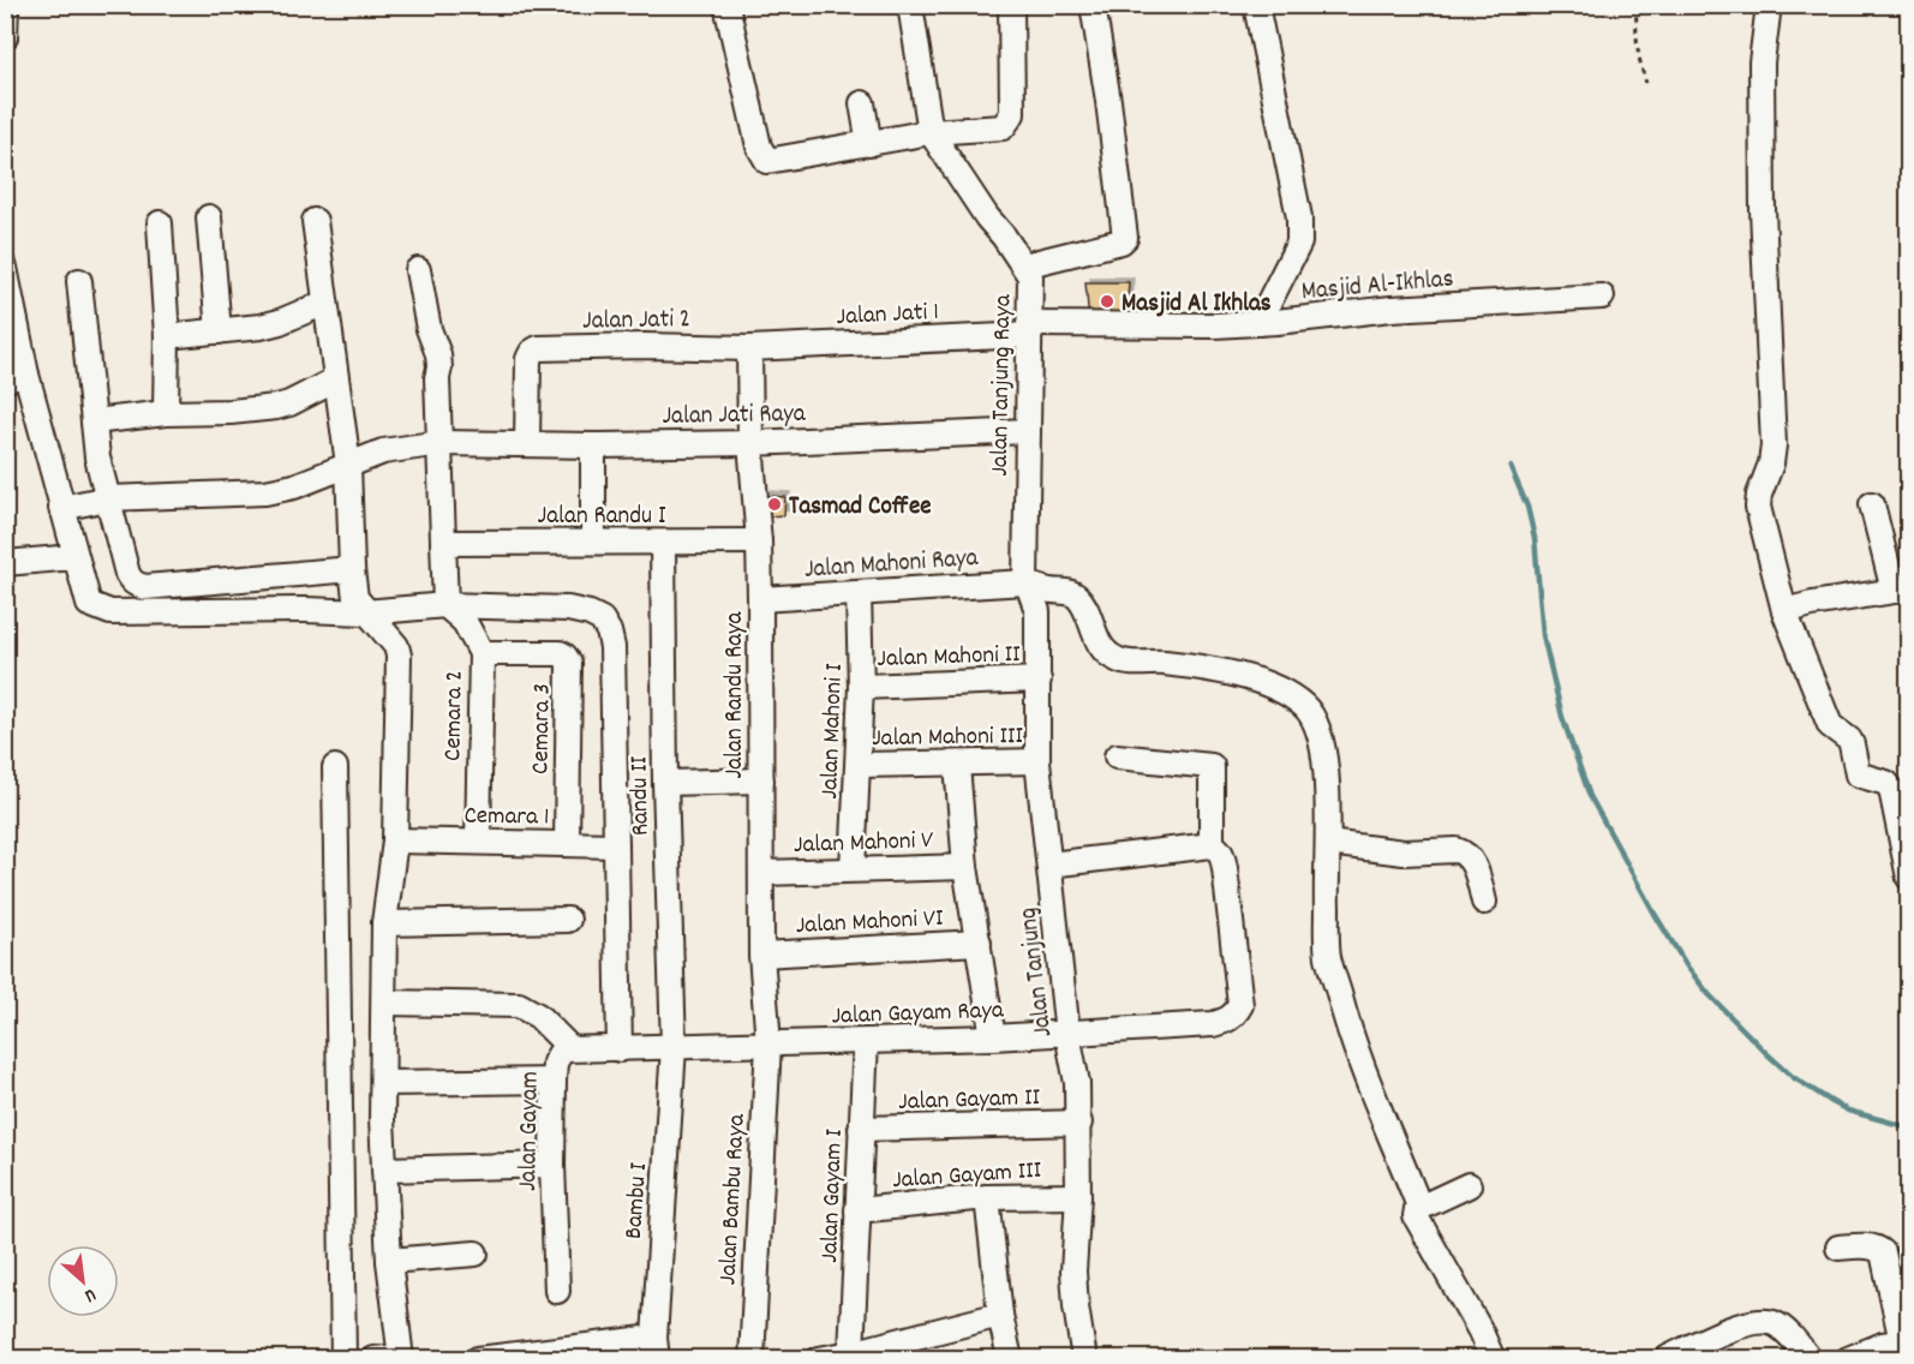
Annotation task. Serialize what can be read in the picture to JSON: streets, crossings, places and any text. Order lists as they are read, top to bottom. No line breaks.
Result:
{"streets":{"street":["Masjid Al-Ikhlas","Jalan Jati 1","Jalan Jati 2","Jalan Tanjung Raya","Jalan Jati Raya","Jalan Randu I","Jalan Mahoni Raya","Jalan Mahoni II","Jalan Randu Raya","Cemara 2","Cemara 3","Jalan Mahoni I","Jalan Mahoni III","Randu II","Cemara 1","Jalan Mahoni V","Jalan Mahoni VI","Jalan Tanjung","Jalan Gayam Raya","Jalan Gayam II","Jalan Gayam","Jalan Gayam III","Jalan Gayam I","Jalan Bambu Raya","Bambu I"]},"crossings":[["Masjid Al-Ikhlas","Jalan Jati 1"],["Masjid Al-Ikhlas","Jalan Tanjung Raya"],["Jalan Jati 1","Jalan Jati 2"],["Jalan Jati 1","Jalan Tanjung Raya"],["Jalan Jati 1","Jalan Randu Raya"],["Jalan Jati 2","Jalan Jati Raya"],["Jalan Jati 2","Jalan Randu Raya"],["Jalan Tanjung Raya","Jalan Jati Raya"],["Jalan Tanjung Raya","Jalan Mahoni Raya"],["Jalan Tanjung Raya","Jalan Tanjung"],["Jalan Jati Raya","Jalan Randu Raya"],["Jalan Randu I","Jalan Randu Raya"],["Jalan Randu I","Randu II"],["Jalan Mahoni Raya","Jalan Randu Raya"],["Jalan Mahoni Raya","Jalan Mahoni I"],["Jalan Mahoni Raya","Jalan Tanjung"],["Jalan Mahoni II","Jalan Mahoni I"],["Jalan Mahoni II","Jalan Tanjung"],["Jalan Randu Raya","Jalan Mahoni V"],["Jalan Randu Raya","Jalan Mahoni VI"],["Jalan Randu Raya","Jalan Gayam Raya"],["Jalan Randu Raya","Jalan Gayam"],["Jalan Randu Raya","Jalan Bambu Raya"],["Cemara 2","Cemara 3"],["Cemara 2","Cemara 1"],["Cemara 3","Cemara 1"],["Jalan Mahoni I","Jalan Mahoni III"],["Jalan Mahoni I","Jalan Mahoni V"],["Jalan Mahoni III","Jalan Tanjung"],["Randu II","Jalan Gayam"],["Randu II","Bambu I"],["Jalan Tanjung","Jalan Gayam Raya"],["Jalan Tanjung","Jalan Gayam II"],["Jalan Tanjung","Jalan Gayam III"],["Jalan Gayam Raya","Jalan Gayam"],["Jalan Gayam Raya","Jalan Gayam I"],["Jalan Gayam Raya","Jalan Bambu Raya"],["Jalan Gayam II","Jalan Gayam I"],["Jalan Gayam","Jalan Bambu Raya"],["Jalan Gayam","Bambu I"],["Jalan Gayam III","Jalan Gayam I"]],"places":["Masjid Al Ikhlas","Tasmad Coffee"],"north":"bottom right"}
